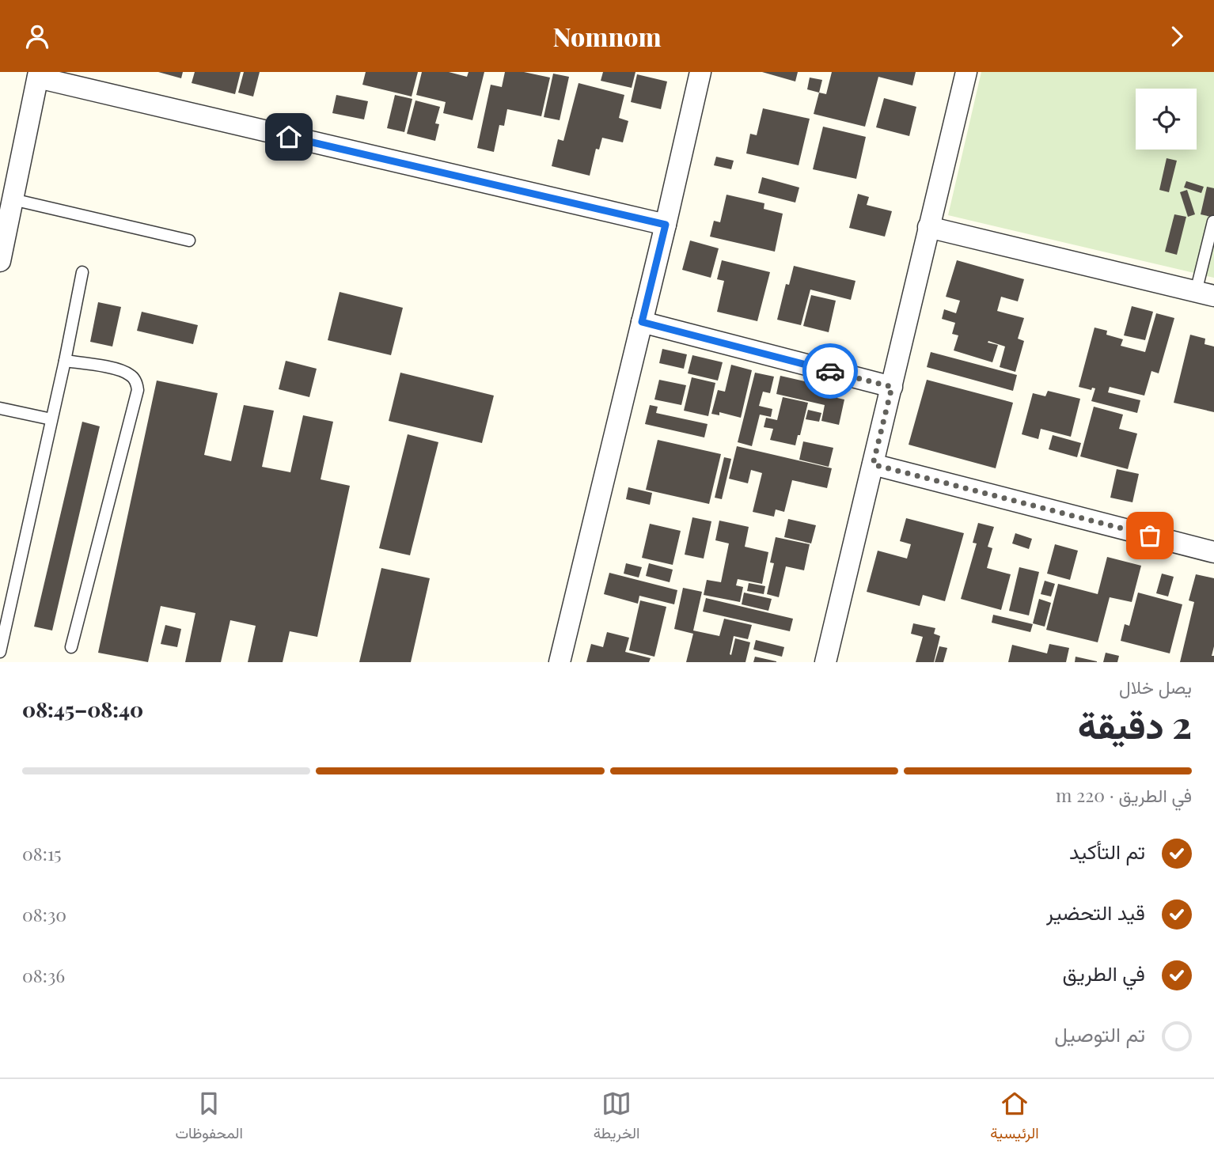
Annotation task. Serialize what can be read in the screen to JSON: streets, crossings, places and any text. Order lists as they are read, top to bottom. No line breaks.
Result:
{"page":{"header":"Nomnom","heading":["2 دقيقة","يصل خلال","08:40–08:45"],"bar":"في الطريق · 220 m","list":[["تم التأكيد","08:15"],["قيد التحضير","08:30"],["في الطريق","08:36"],"تم التوصيل"],"tabs":["الرئيسية","الخريطة","المحفوظات"]}}
